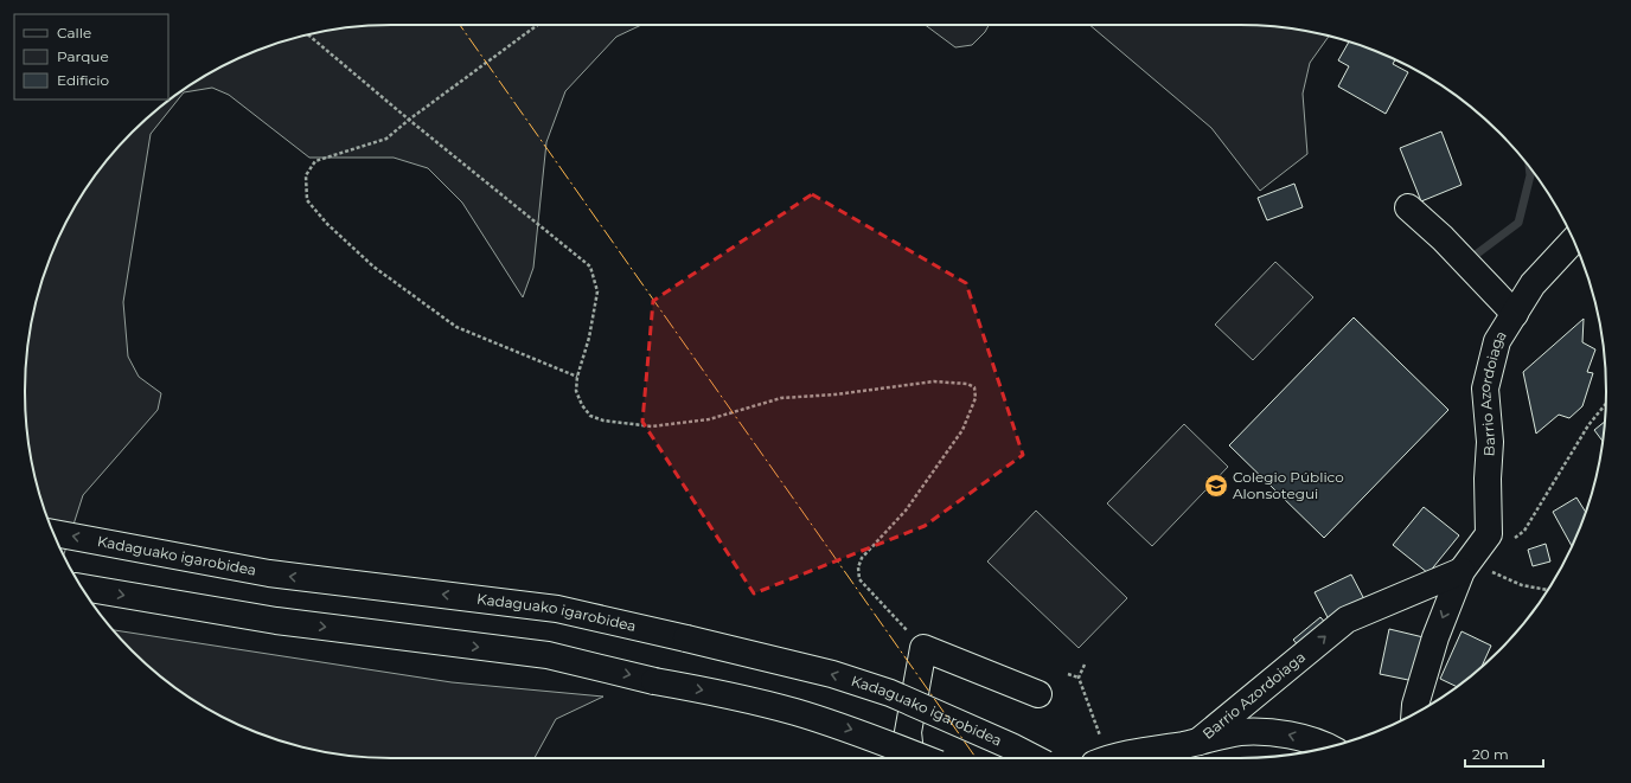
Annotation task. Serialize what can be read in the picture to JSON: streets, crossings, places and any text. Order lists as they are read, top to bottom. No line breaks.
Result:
{"streets":{"main road":["Barrio Azordoiaga","Kadaguako igarobidea"]},"places":{"school or university":["Colegio Público Alonsotegui"]},"legend":["Calle","Parque","Edificio"],"scale_bar":"20 m"}
